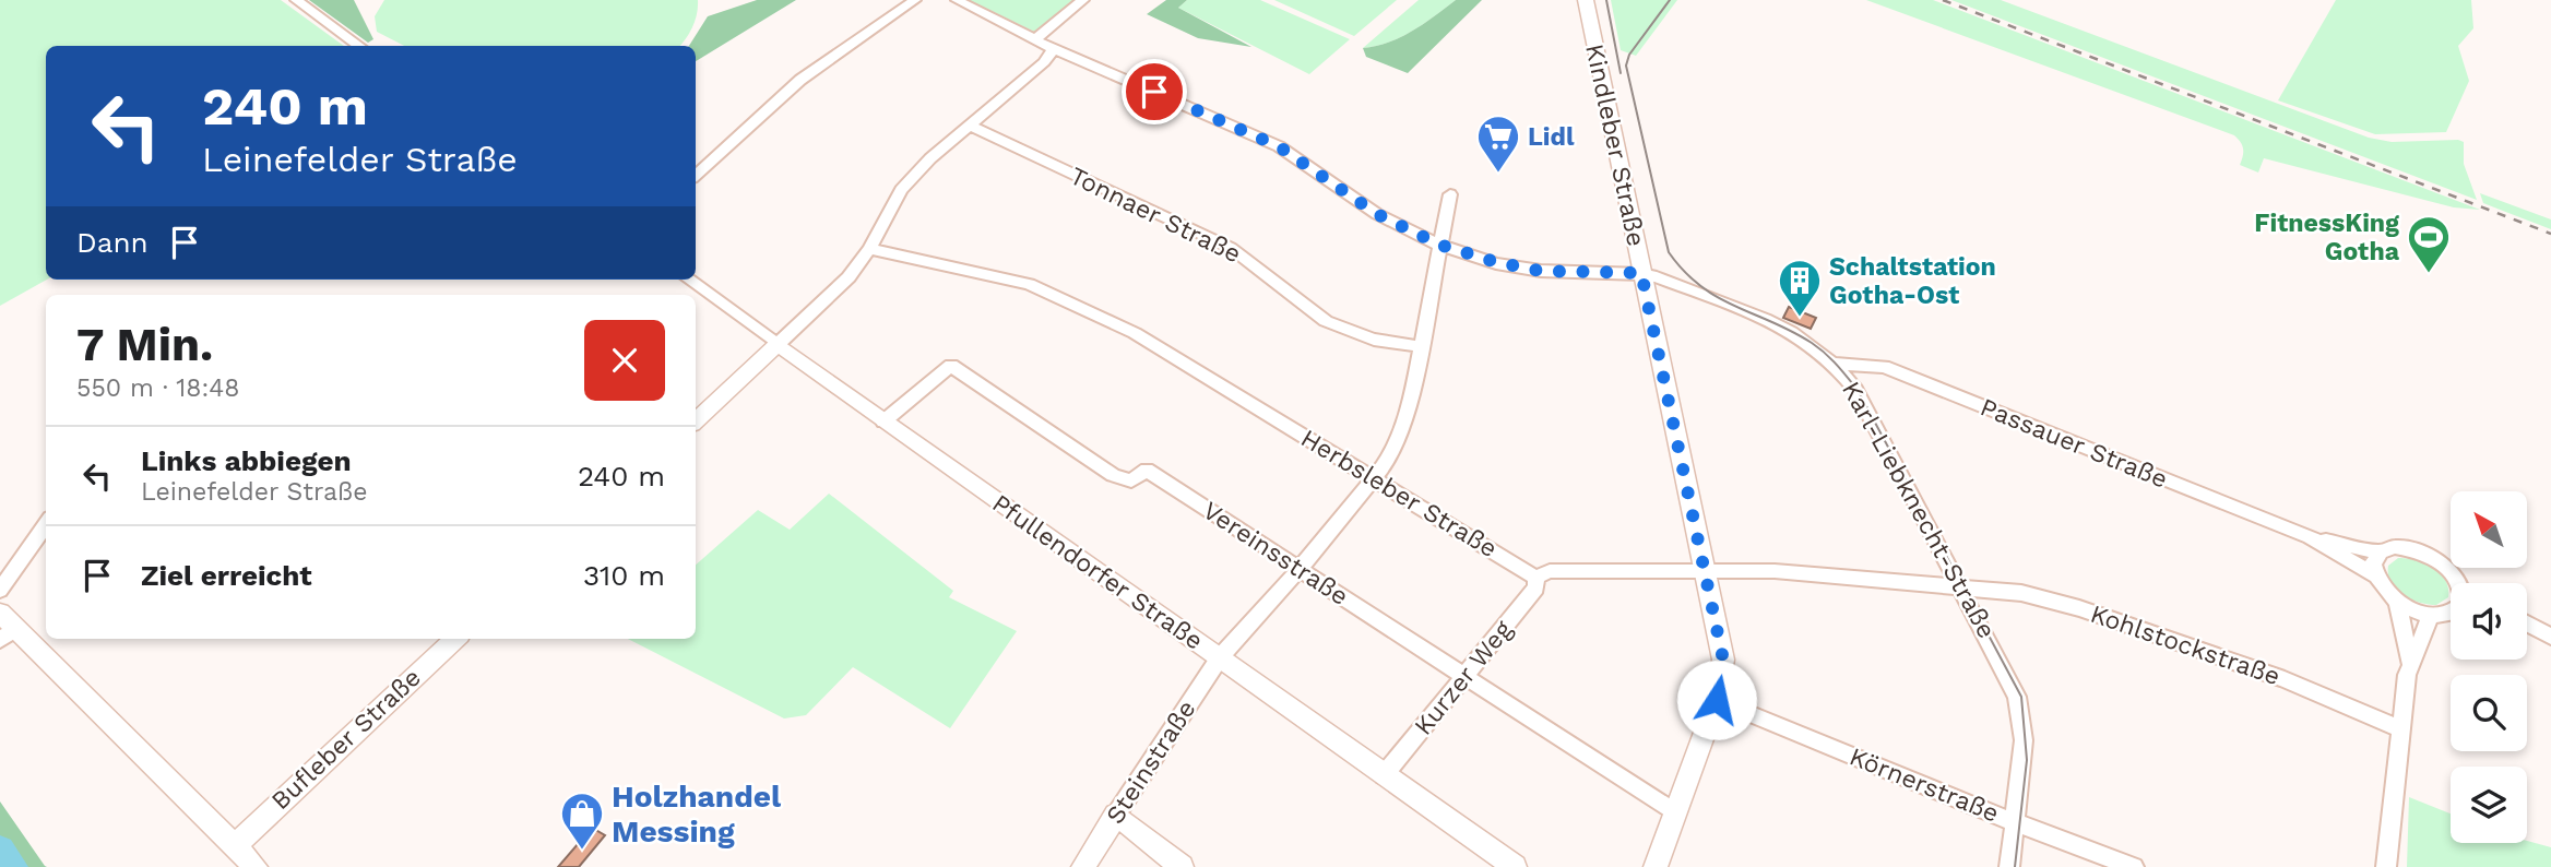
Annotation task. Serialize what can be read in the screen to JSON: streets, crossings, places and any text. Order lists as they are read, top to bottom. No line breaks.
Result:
{"streets":{"main road":["Kindleber Straße","Pfullendorfer Straße","Bufleber Straße","Steinstraße"],"street":["Tonnaer Straße","Passauer Straße","Herbsleber Straße","Karl-Liebknecht-Straße","Vereinsstraße","Kohlstockstraße","Kurzer Weg","Körnerstraße"]},"crossings":[["Kindleber Straße","Karl-Liebknecht-Straße"],["Kindleber Straße","Vereinsstraße"],["Kindleber Straße","Körnerstraße"],["Tonnaer Straße","Steinstraße"],["Passauer Straße","Karl-Liebknecht-Straße"],["Herbsleber Straße","Kurzer Weg"],["Herbsleber Straße","Steinstraße"],["Karl-Liebknecht-Straße","Kohlstockstraße"],["Karl-Liebknecht-Straße","Körnerstraße"],["Vereinsstraße","Pfullendorfer Straße"],["Vereinsstraße","Kurzer Weg"],["Vereinsstraße","Steinstraße"],["Pfullendorfer Straße","Kurzer Weg"],["Pfullendorfer Straße","Steinstraße"]],"places":{"supermarket":["Lidl"],"sports":["FitnessKing Gotha"],"building":["Schaltstation Gotha-Ost"],"shop":["Holzhandel Messing"]},"north":"top left","page":{"turn":["240 m","Leinefelder Straße"],"then":"Dann","heading":["7 Min.","550 m · 18:48"],"list":[{"name":"Links abbiegen","note":"Leinefelder Straße","value":"240 m"},{"name":"Ziel erreicht","value":"310 m"}]}}
